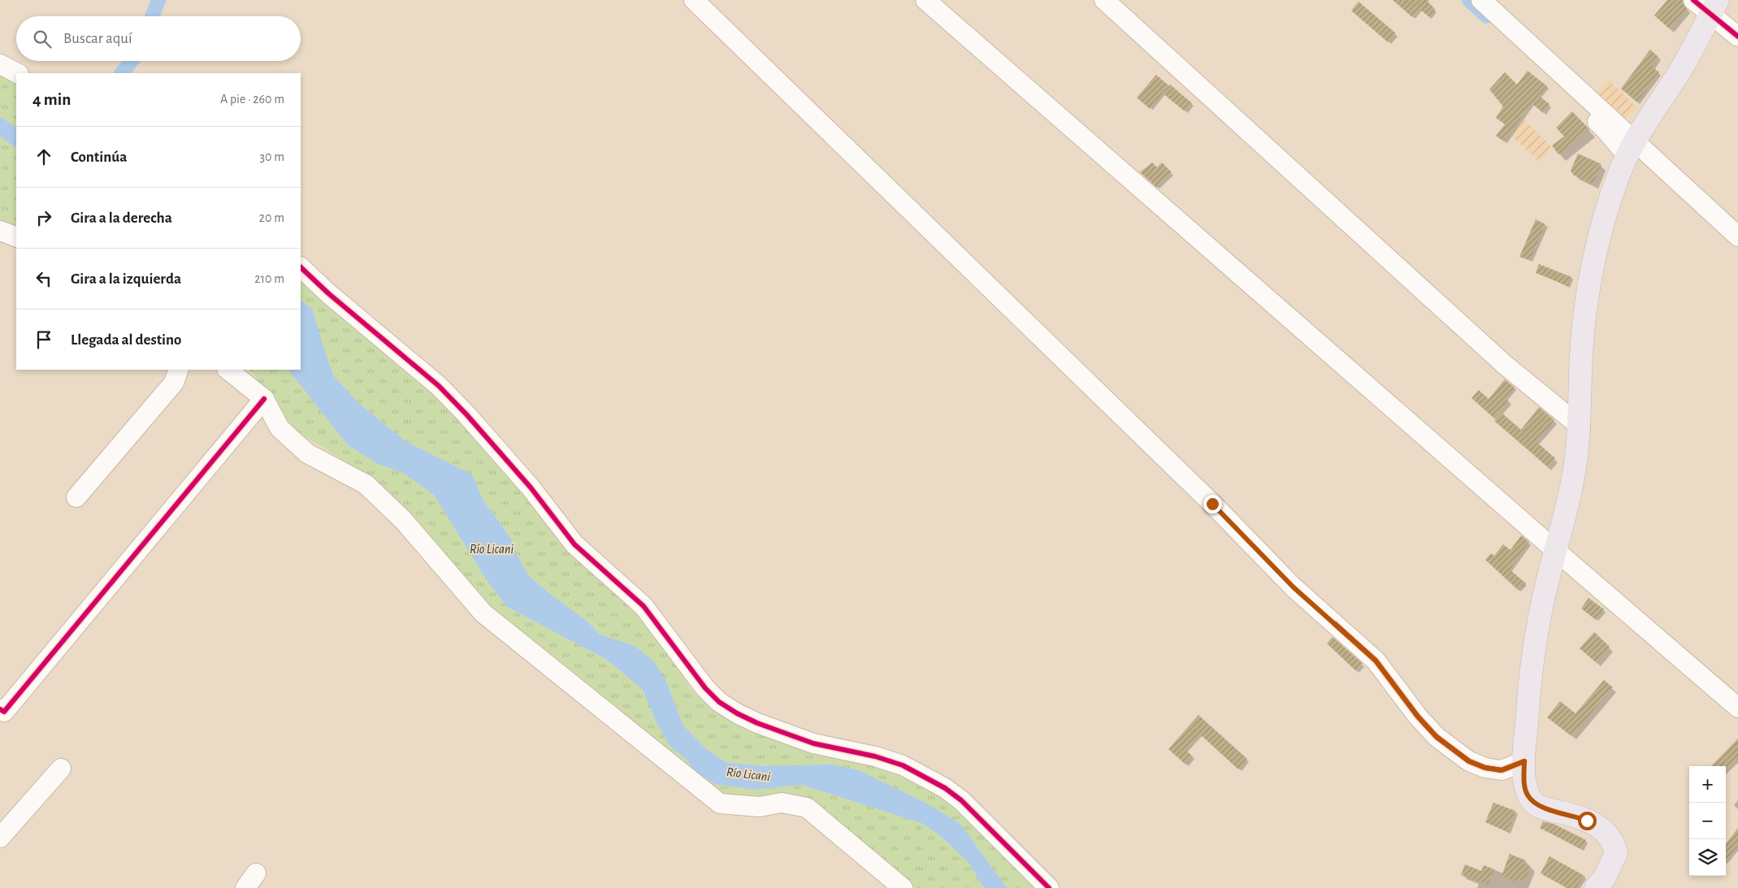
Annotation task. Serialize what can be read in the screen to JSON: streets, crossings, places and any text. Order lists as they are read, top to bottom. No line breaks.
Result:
{"water":["Río Licani"],"page":{"search":"Buscar aquí","heading":["4 min","A pie · 260 m"],"list":[["Continúa","30 m"],["Gira a la derecha","20 m"],["Gira a la izquierda","210 m"],"Llegada al destino"],"map_buttons":["+","−"]}}
